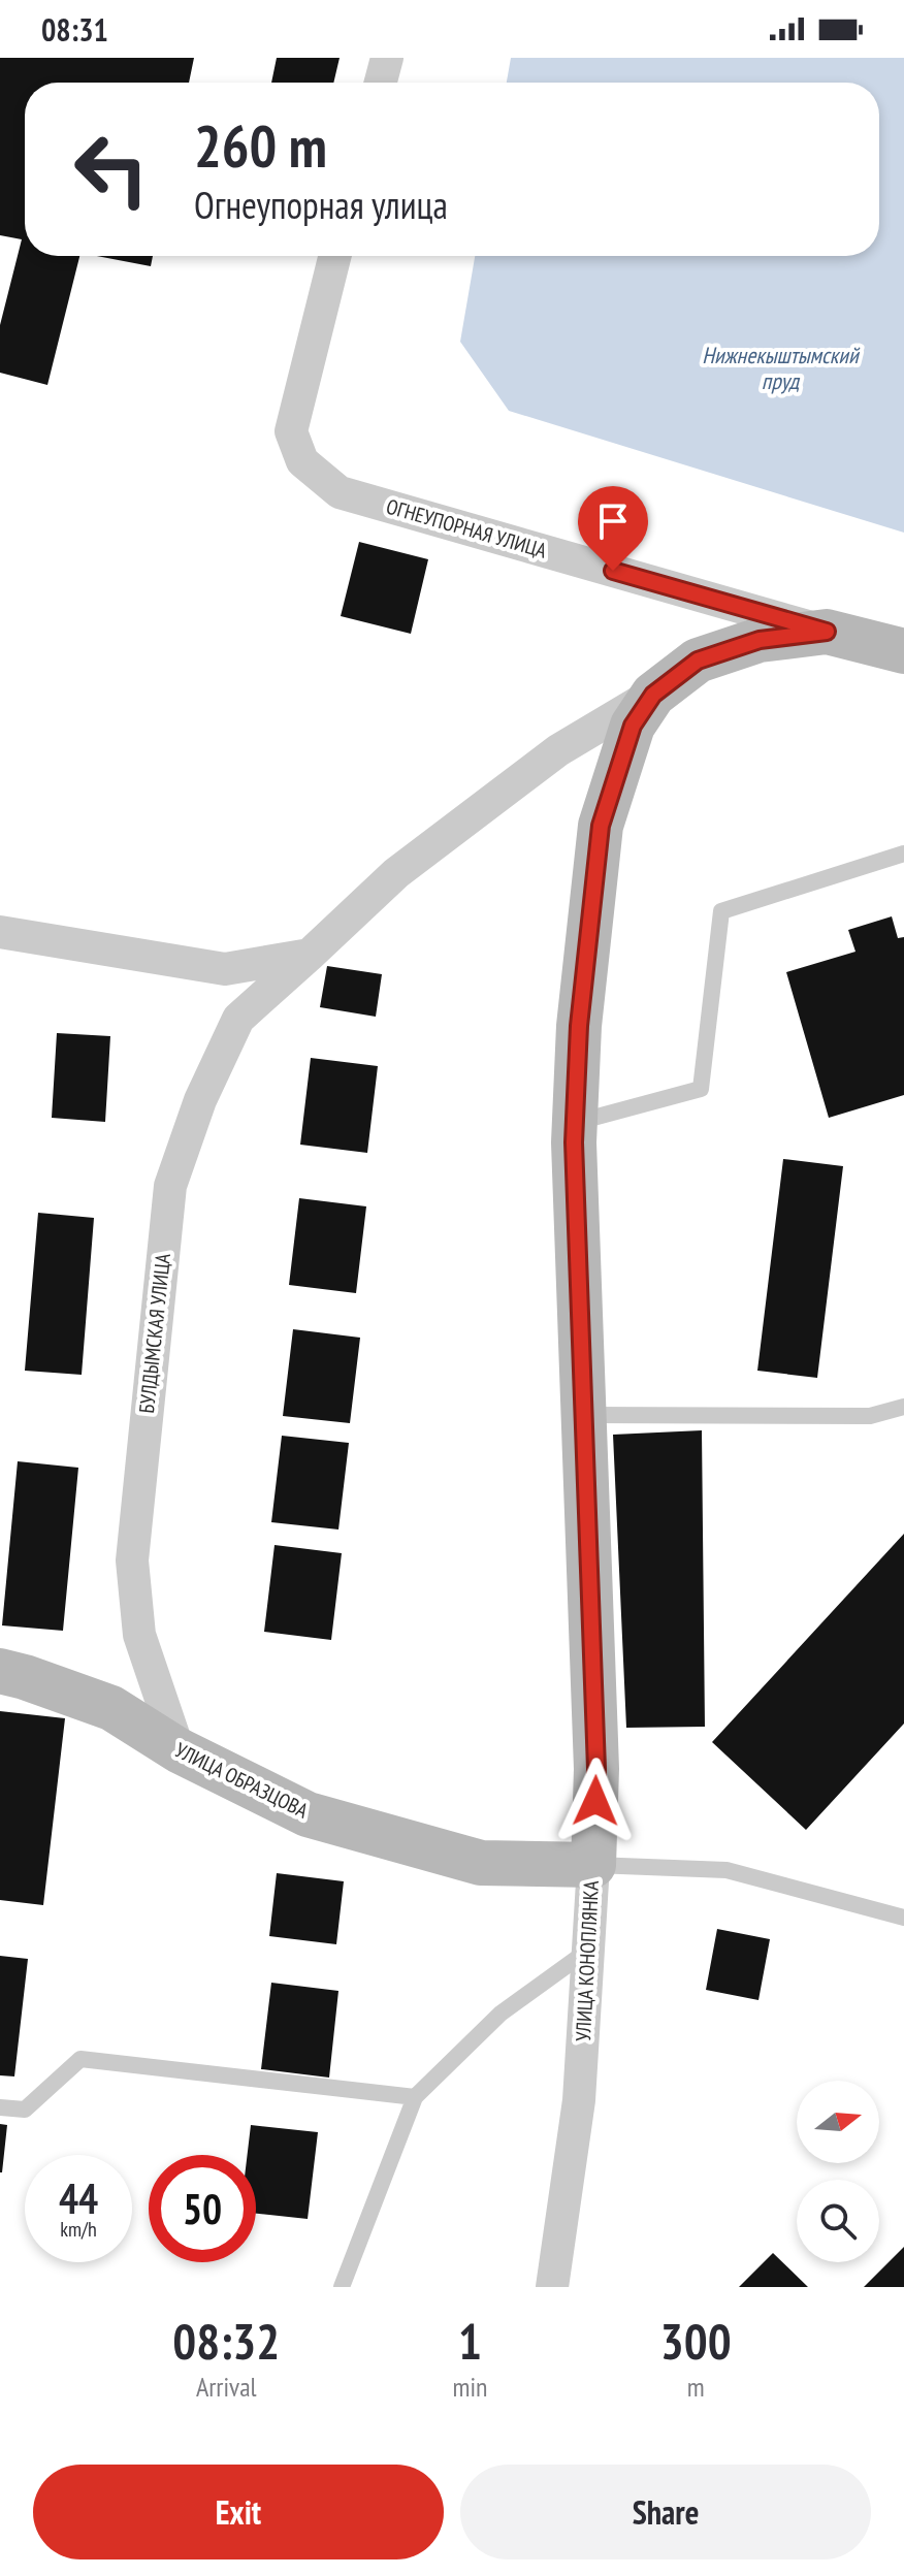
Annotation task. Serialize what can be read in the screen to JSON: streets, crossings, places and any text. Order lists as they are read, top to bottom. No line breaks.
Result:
{"streets":{"main road":["ОГНЕУПОРНАЯ УЛИЦА","УЛИЦА ОБРАЗЦОВА","УЛИЦА КОНОПЛЯНКА"],"street":["БУЛДЫМСКАЯ УЛИЦА"]},"crossings":[["ОГНЕУПОРНАЯ УЛИЦА","УЛИЦА КОНОПЛЯНКА"],["БУЛДЫМСКАЯ УЛИЦА","УЛИЦА ОБРАЗЦОВА"],["БУЛДЫМСКАЯ УЛИЦА","УЛИЦА КОНОПЛЯНКА"],["УЛИЦА ОБРАЗЦОВА","УЛИЦА КОНОПЛЯНКА"]],"water":["Нижнекыштымский пруд"],"north":"right","page":{"status":"08:31","turn":["260 m","Огнеупорная улица"],"speed":"44 km/h","limit":"50","eta":["08:32","Arrival","1","min","300","m"],"buttons":["Exit","Share"]}}
